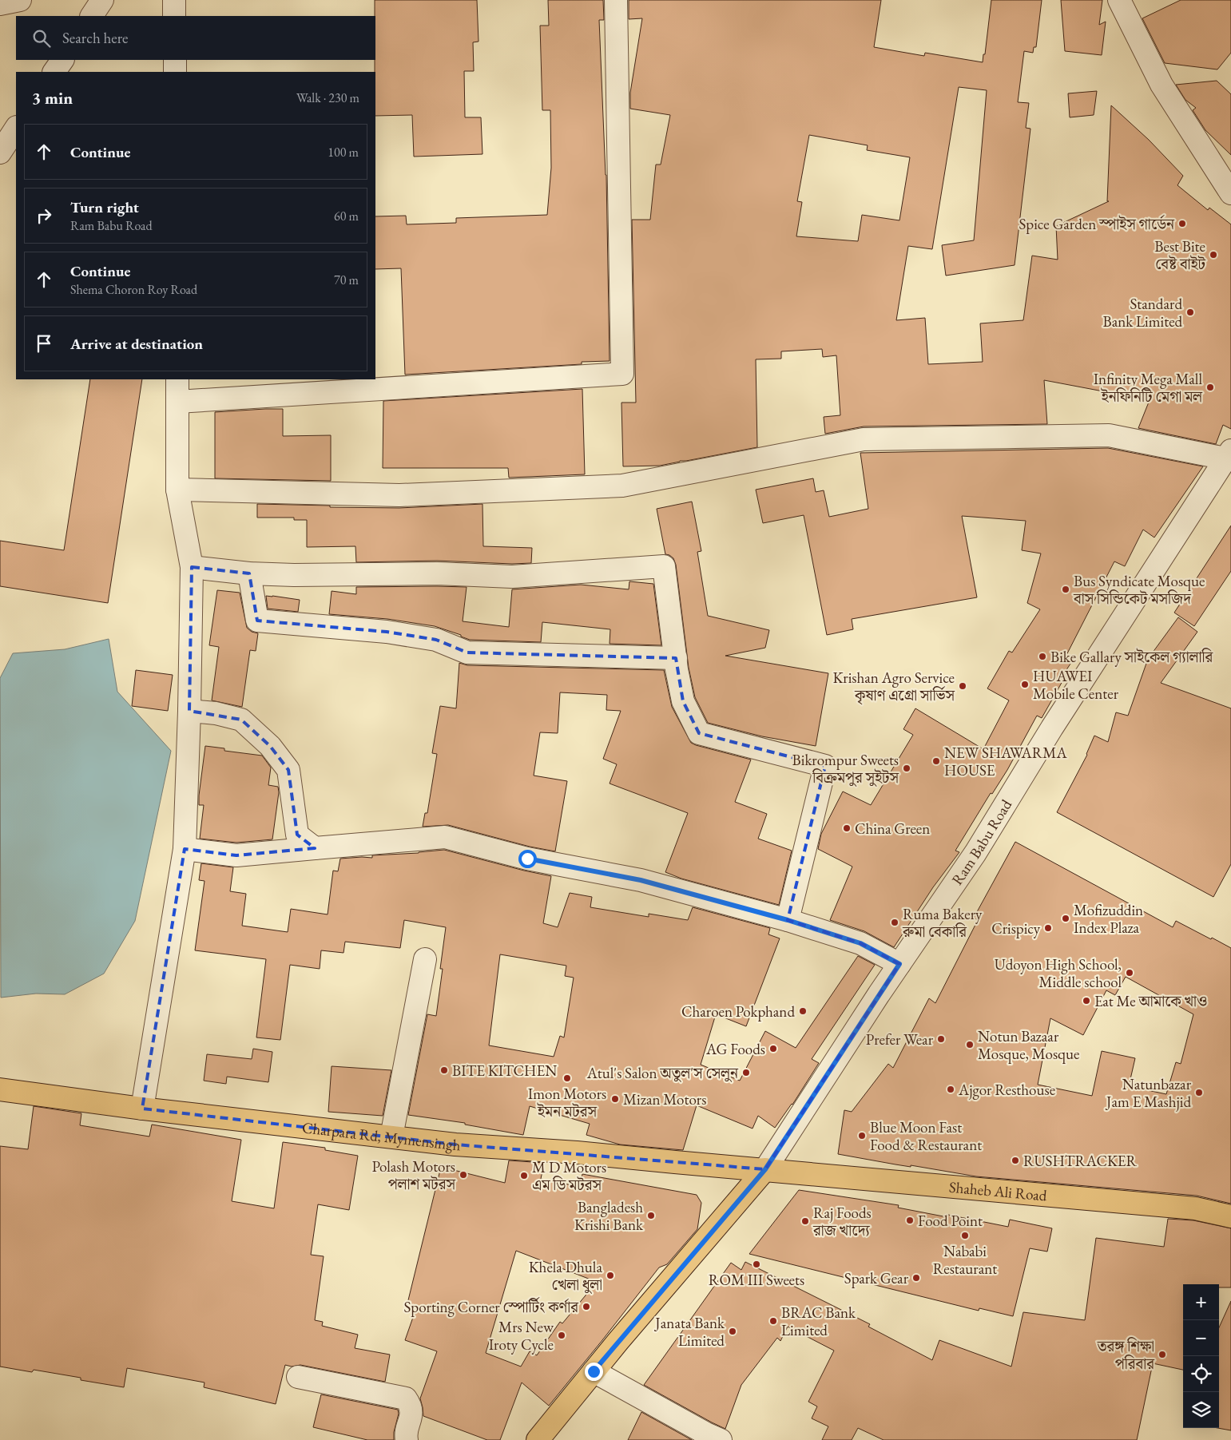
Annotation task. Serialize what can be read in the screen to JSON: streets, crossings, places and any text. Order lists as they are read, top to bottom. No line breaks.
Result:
{"streets":{"main road":["Charpara Rd, Mymensingh","Shaheb Ali Road"],"street":["Ram Babu Road"]},"crossings":[["Ram Babu Road","Charpara Rd, Mymensingh"],["Ram Babu Road","Shaheb Ali Road"],["Charpara Rd, Mymensingh","Shaheb Ali Road"]],"places":["Spice Garden স্পাইস গার্ডেন","Best Bite বেষ্ট বাইট","Standard Bank Limited","Infinity Mega Mall ইনফিনিটি মেগা মল","Bus Syndicate Mosque বাস সিন্ডিকেট মসজিদ","Bike Gallary সাইকেল গ্যালারি","HUAWEI Mobile Center","Krishan Agro Service কৃষাণ এগ্রো সার্ভিস","NEW SHAWARMA HOUSE","Bikrompur Sweets বিক্রমপুর সুইটস","China Green","Mofizuddin Index Plaza","Ruma Bakery রুমা বেকারি","Crispicy","Udoyon High School, Middle school","Eat Me আমাকে খাও","Charoen Pokphand","Prefer Wear","Notun Bazaar Mosque, Mosque","AG Foods","BITE KITCHEN","Atul's Salon অতুল'স সেলুন","Imon Motors ইমন মটরস","Ajgor Resthouse","Natunbazar Jam E Mashjid","Mizan Motors","Blue Moon Fast Food & Restaurant","RUSHTRACKER","Polash Motors পলাশ মটরস","M D Motors এম ডি মটরস","Bangladesh Krishi Bank","Food Point","Raj Foods রাজ খাদ্যে","Nababi Restaurant","ROM III Sweets","Khela Dhula খেলা ধুলা","Spark Gear","Sporting Corner স্পোর্টিং কর্ণার","BRAC Bank Limited","Janata Bank Limited","Mrs New Iroty Cycle","তরঙ্গ শিক্ষা পরিবার"],"page":{"search":"Search here","heading":["3 min","Walk · 230 m"],"list":[["Continue","100 m"],["Turn right","Ram Babu Road","60 m"],["Continue","Shema Choron Roy Road","70 m"],"Arrive at destination"],"map_buttons":["+","−"]}}
